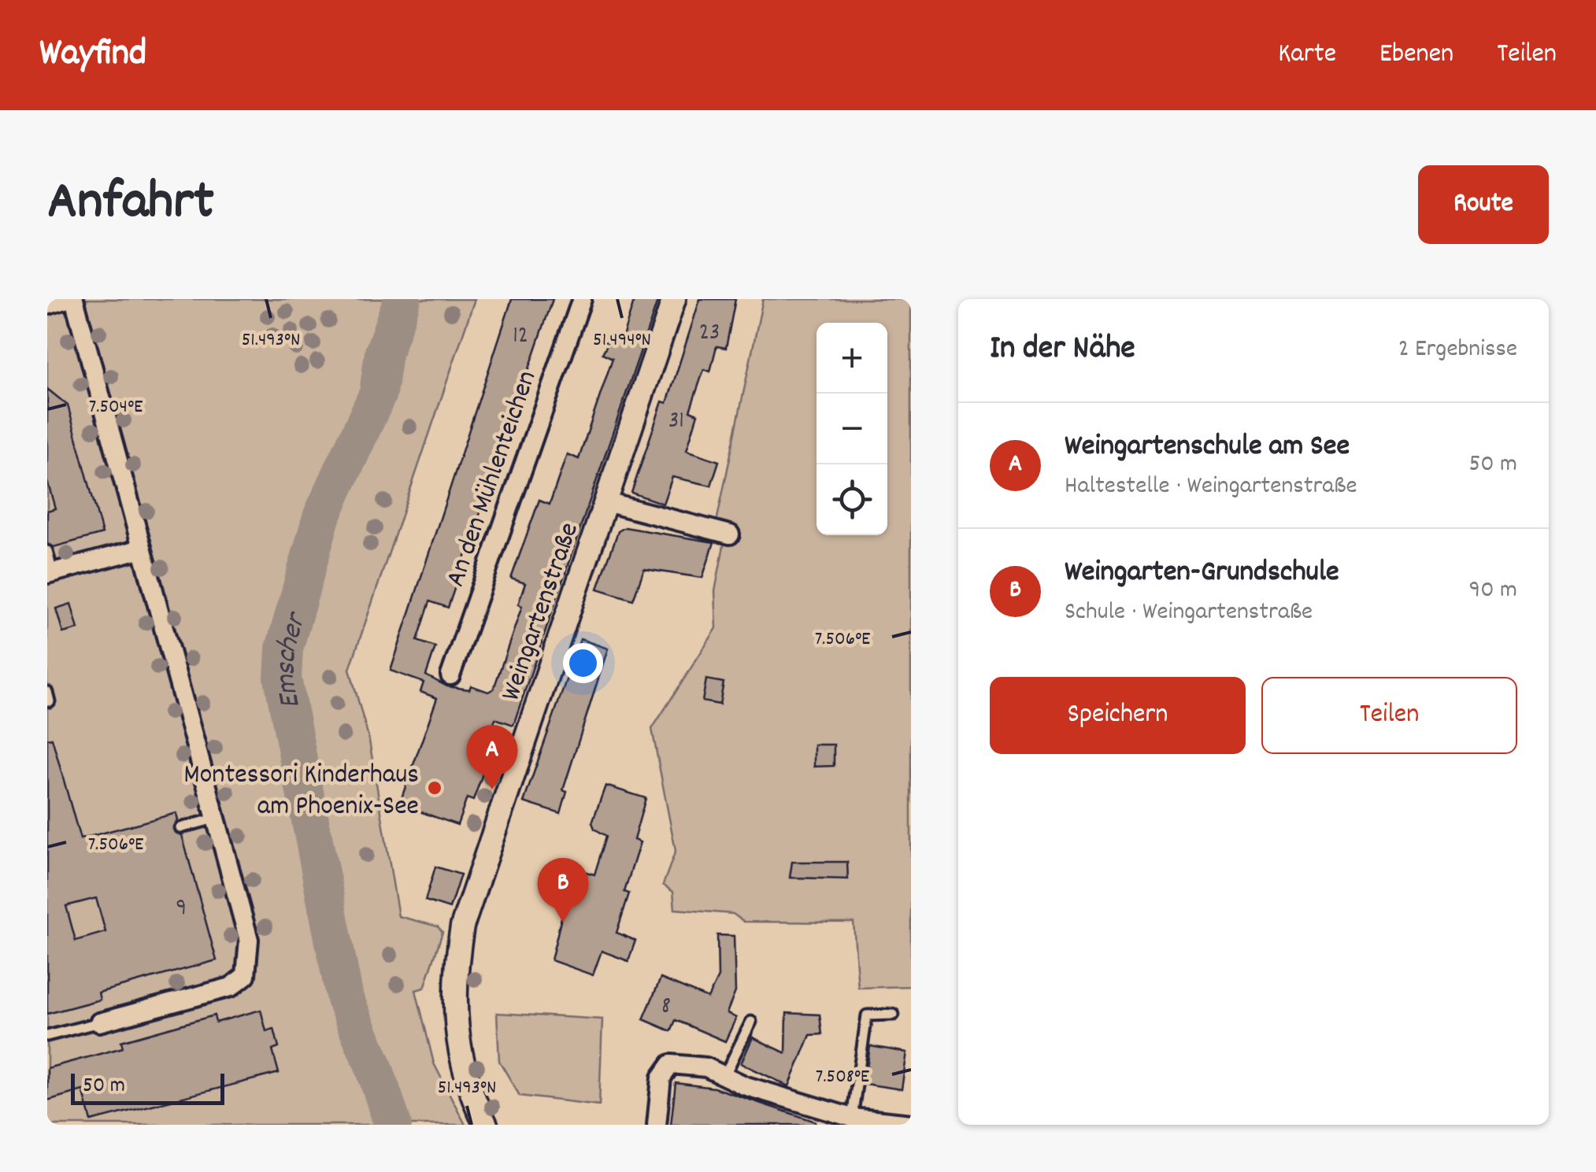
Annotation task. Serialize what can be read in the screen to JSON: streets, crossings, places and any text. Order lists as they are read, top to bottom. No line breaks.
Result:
{"streets":{"street":["An den Mühlenteichen","Weingartenstraße"]},"water":["Emscher"],"places":["Montessori Kinderhaus am Phoenix-See"],"house_numbers":["23","12","31","9","8"],"scale_bar":"50 m","page":{"header":"Wayfind","nav":["Karte","Ebenen","Teilen"],"title":"Anfahrt","buttons":["Route",["Speichern","Teilen"]],"heading":["In der Nähe","2 Ergebnisse"],"map_buttons":["+","−"],"list":[{"mark":"A","name":"Weingartenschule am See","note":"Haltestelle · Weingartenstraße","value":"50 m"},{"mark":"B","name":"Weingarten-Grundschule","note":"Schule · Weingartenstraße","value":"90 m"}],"pins":["A","B"],"scale":"50 m"},"coordinates":["51.493°N","51.494°N","7.504°E","7.506°E","7.508°E"]}
